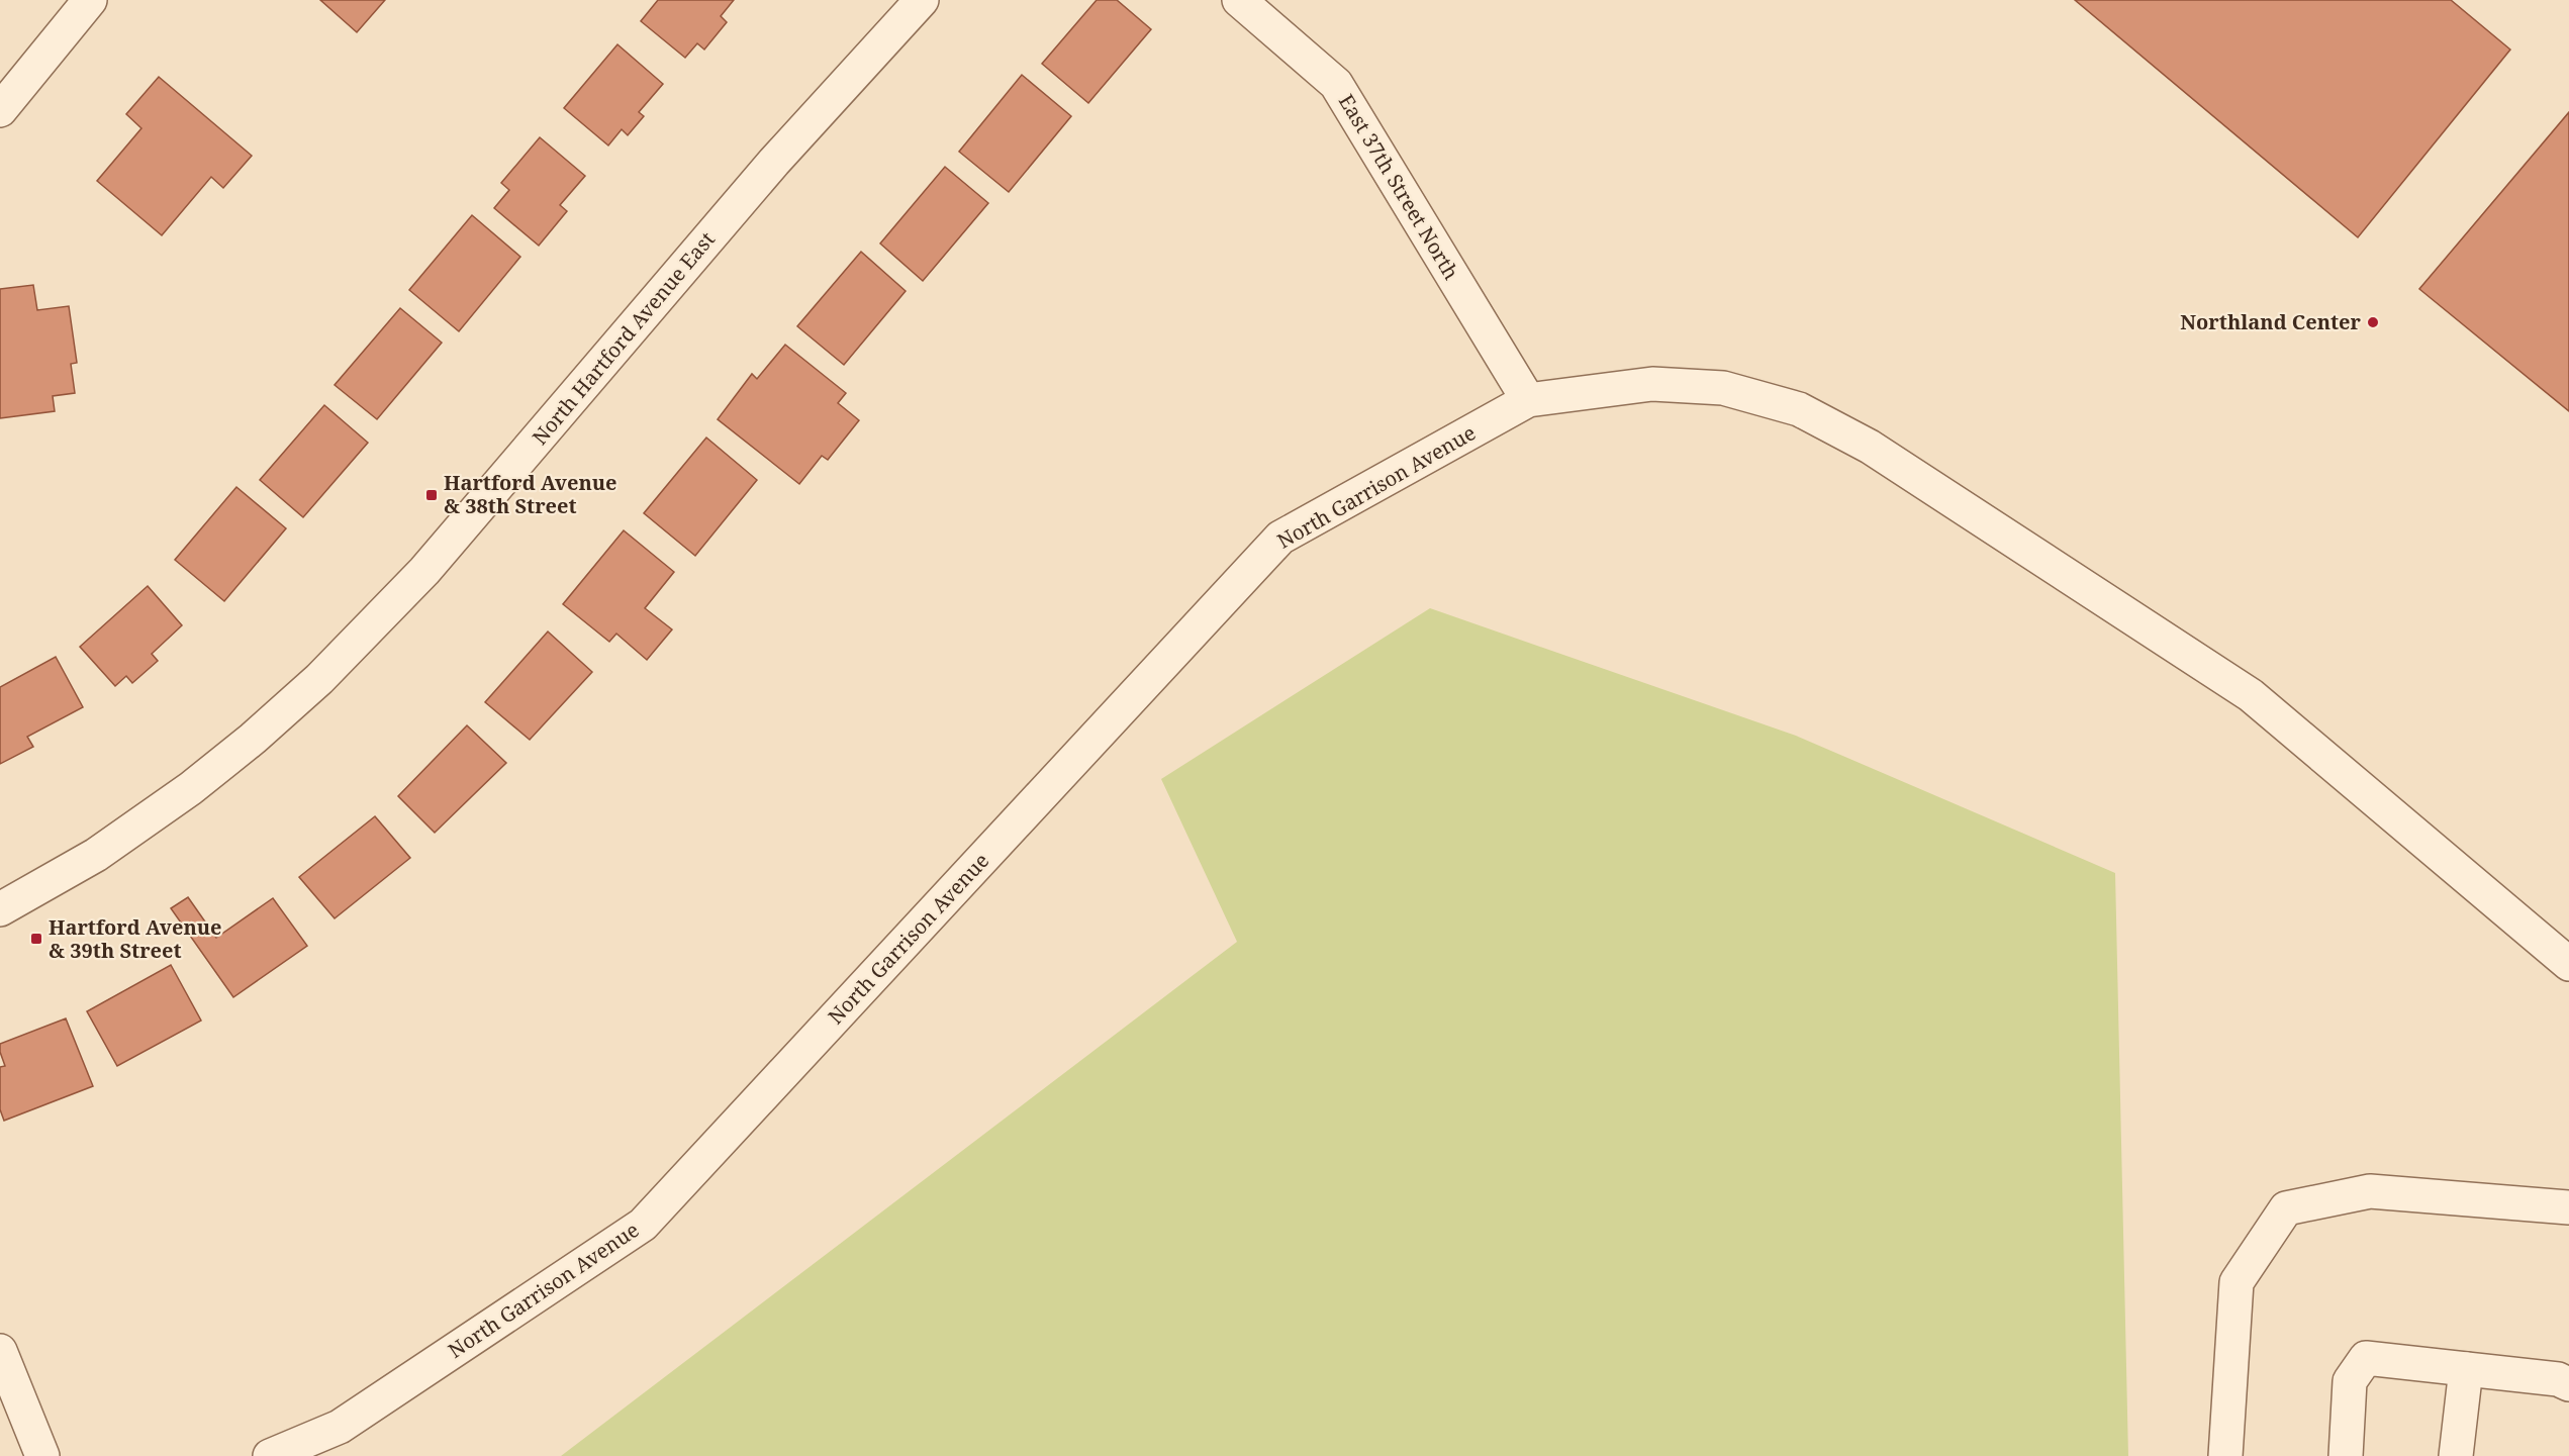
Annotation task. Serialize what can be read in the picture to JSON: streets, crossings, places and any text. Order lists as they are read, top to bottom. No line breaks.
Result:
{"streets":{"street":["East 37th Street North","North Hartford Avenue East","North Garrison Avenue"]},"crossings":[["East 37th Street North","North Garrison Avenue"]],"places":{"other":["Northland Center"],"transit":["Hartford Avenue & 38th Street","Hartford Avenue & 39th Street"]}}
